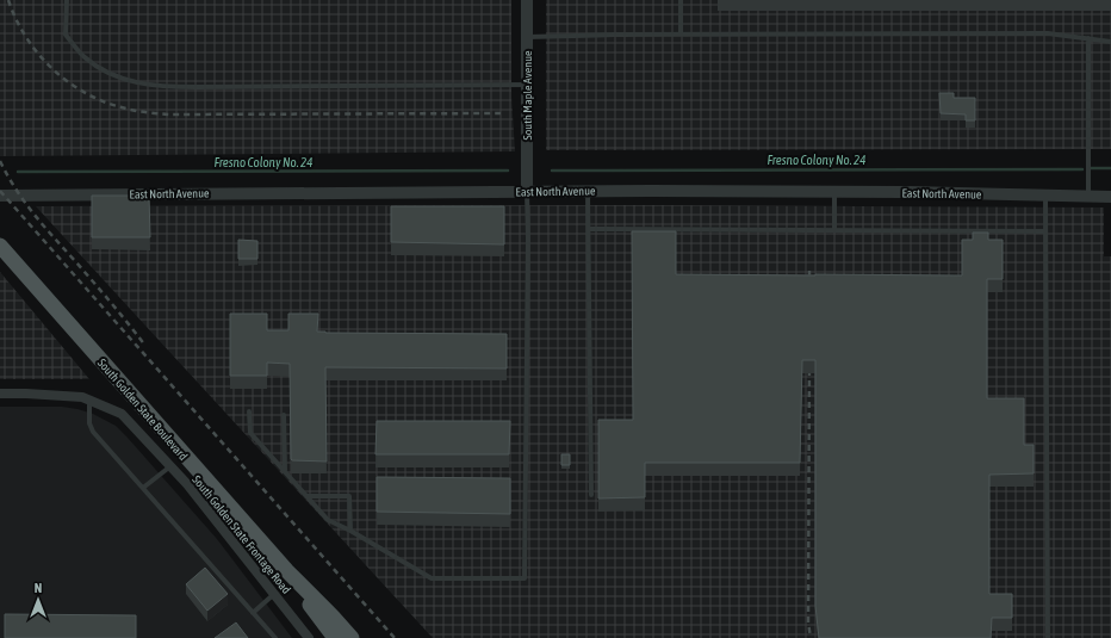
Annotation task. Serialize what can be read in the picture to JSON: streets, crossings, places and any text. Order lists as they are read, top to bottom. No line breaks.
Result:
{"streets":{"main road":["South Golden State Boulevard"],"street":["South Maple Avenue","East North Avenue","South Golden State Frontage Road"]},"crossings":[["South Maple Avenue","East North Avenue"]],"water":["Fresno Colony No. 24"],"north":"top"}
